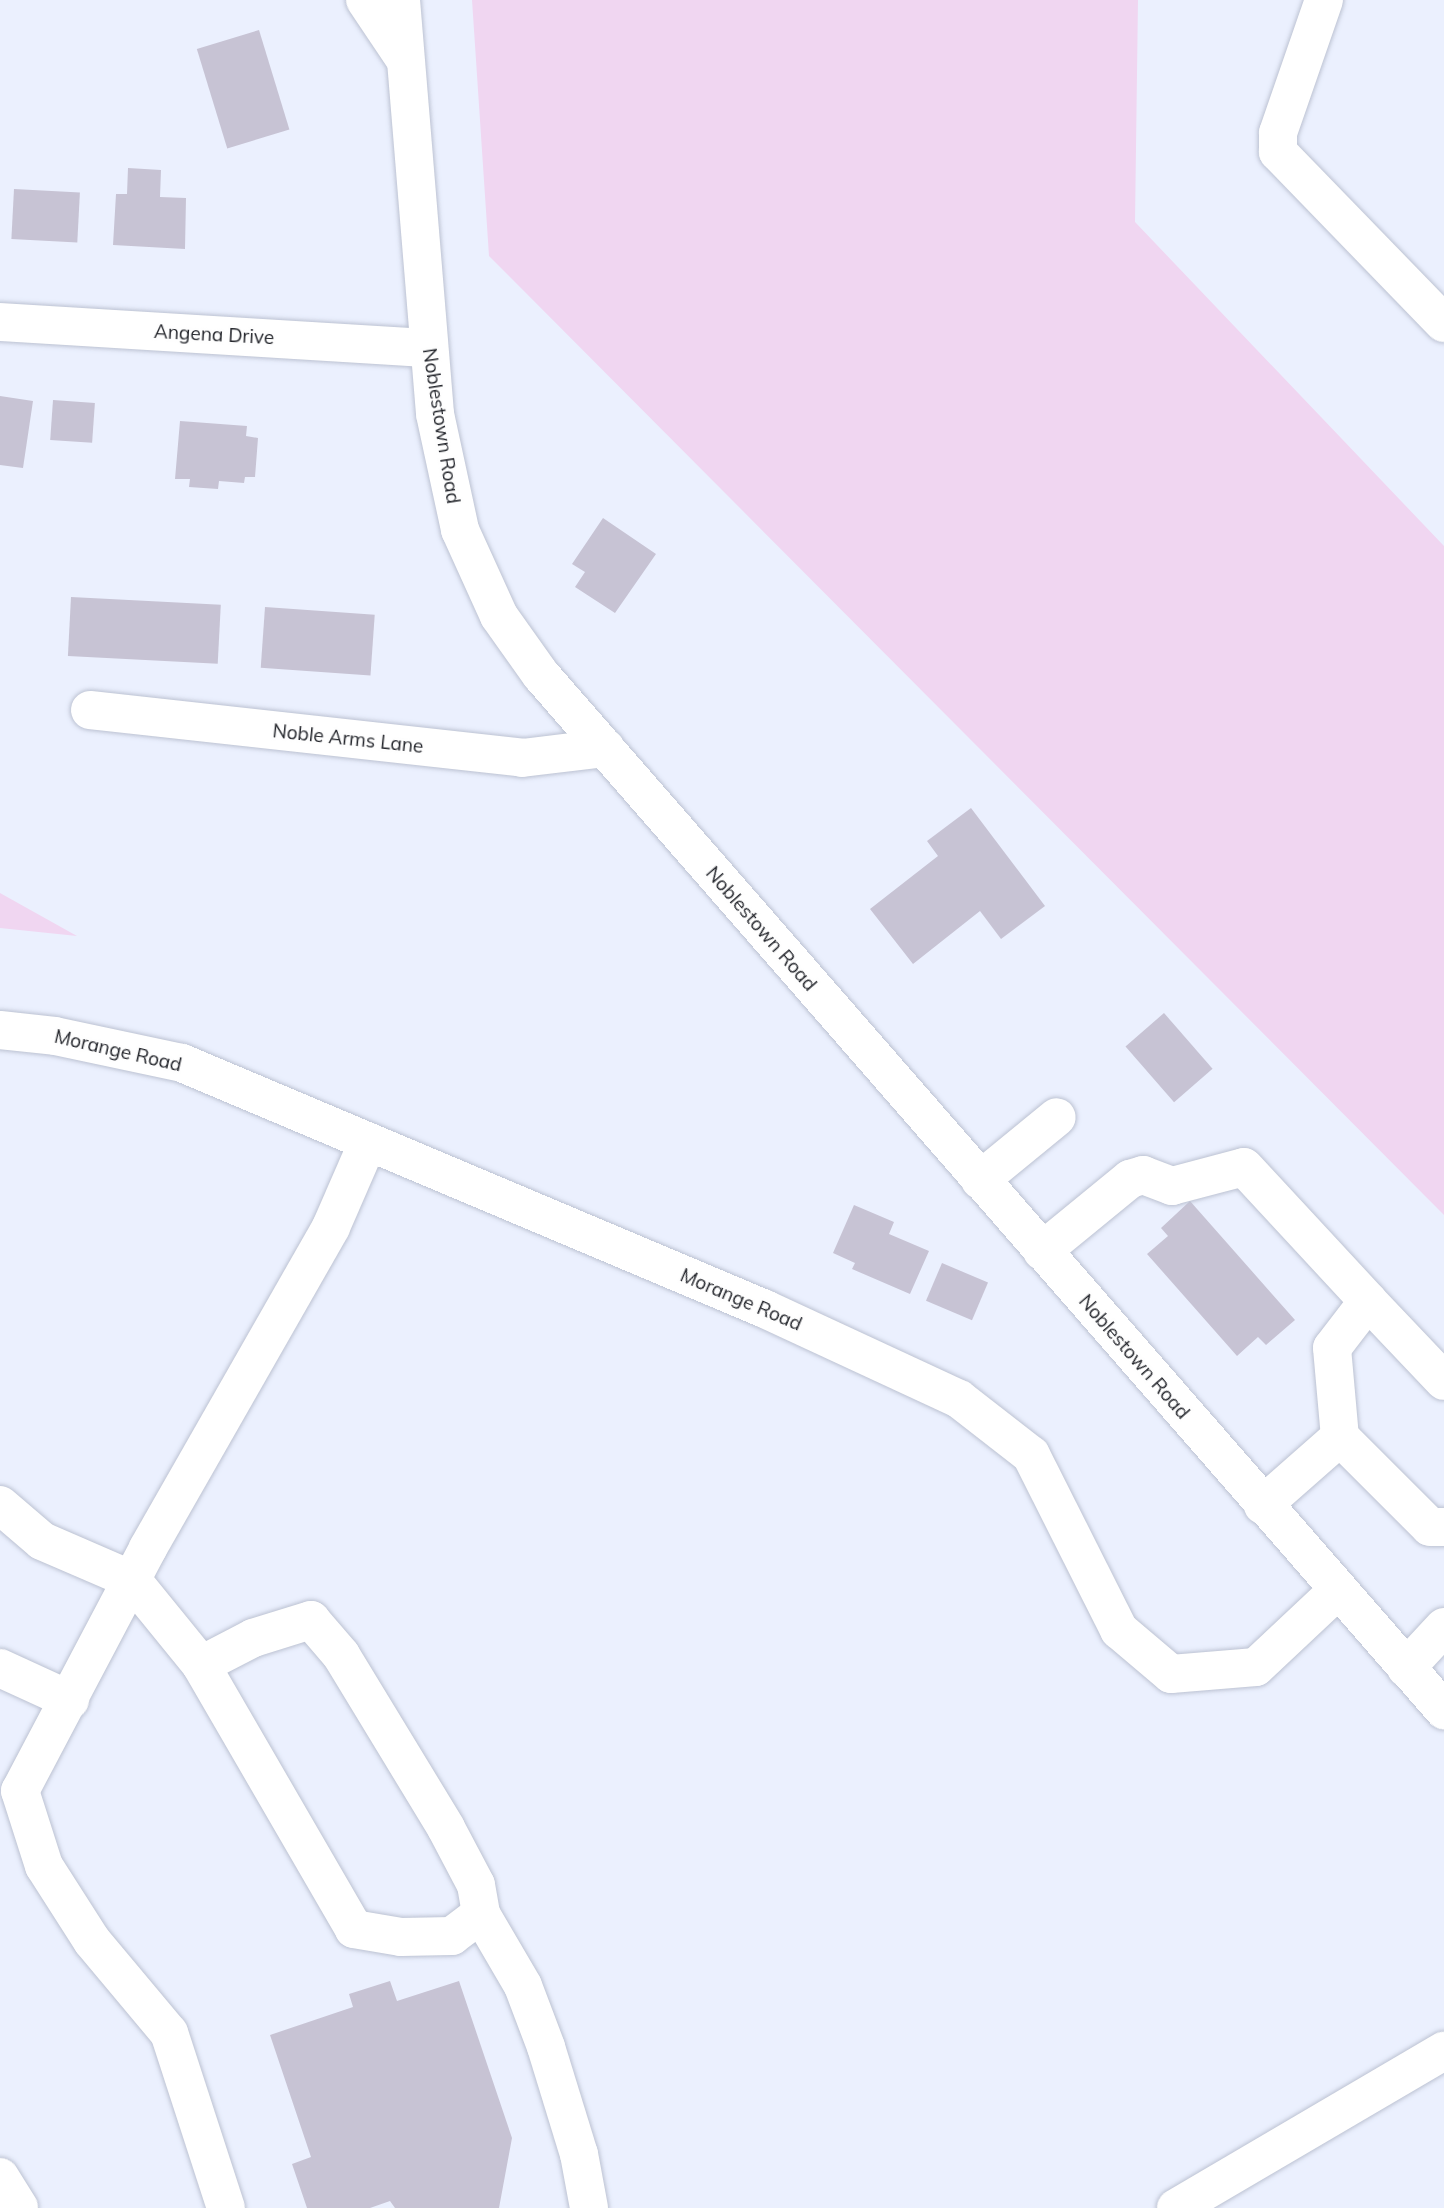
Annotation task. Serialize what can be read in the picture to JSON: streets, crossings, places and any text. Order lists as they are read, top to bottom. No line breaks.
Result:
{"streets":{"street":["Angena Drive","Noblestown Road","Noble Arms Lane","Morange Road"]},"crossings":[["Angena Drive","Noblestown Road"],["Noblestown Road","Noble Arms Lane"],["Noblestown Road","Morange Road"]]}
